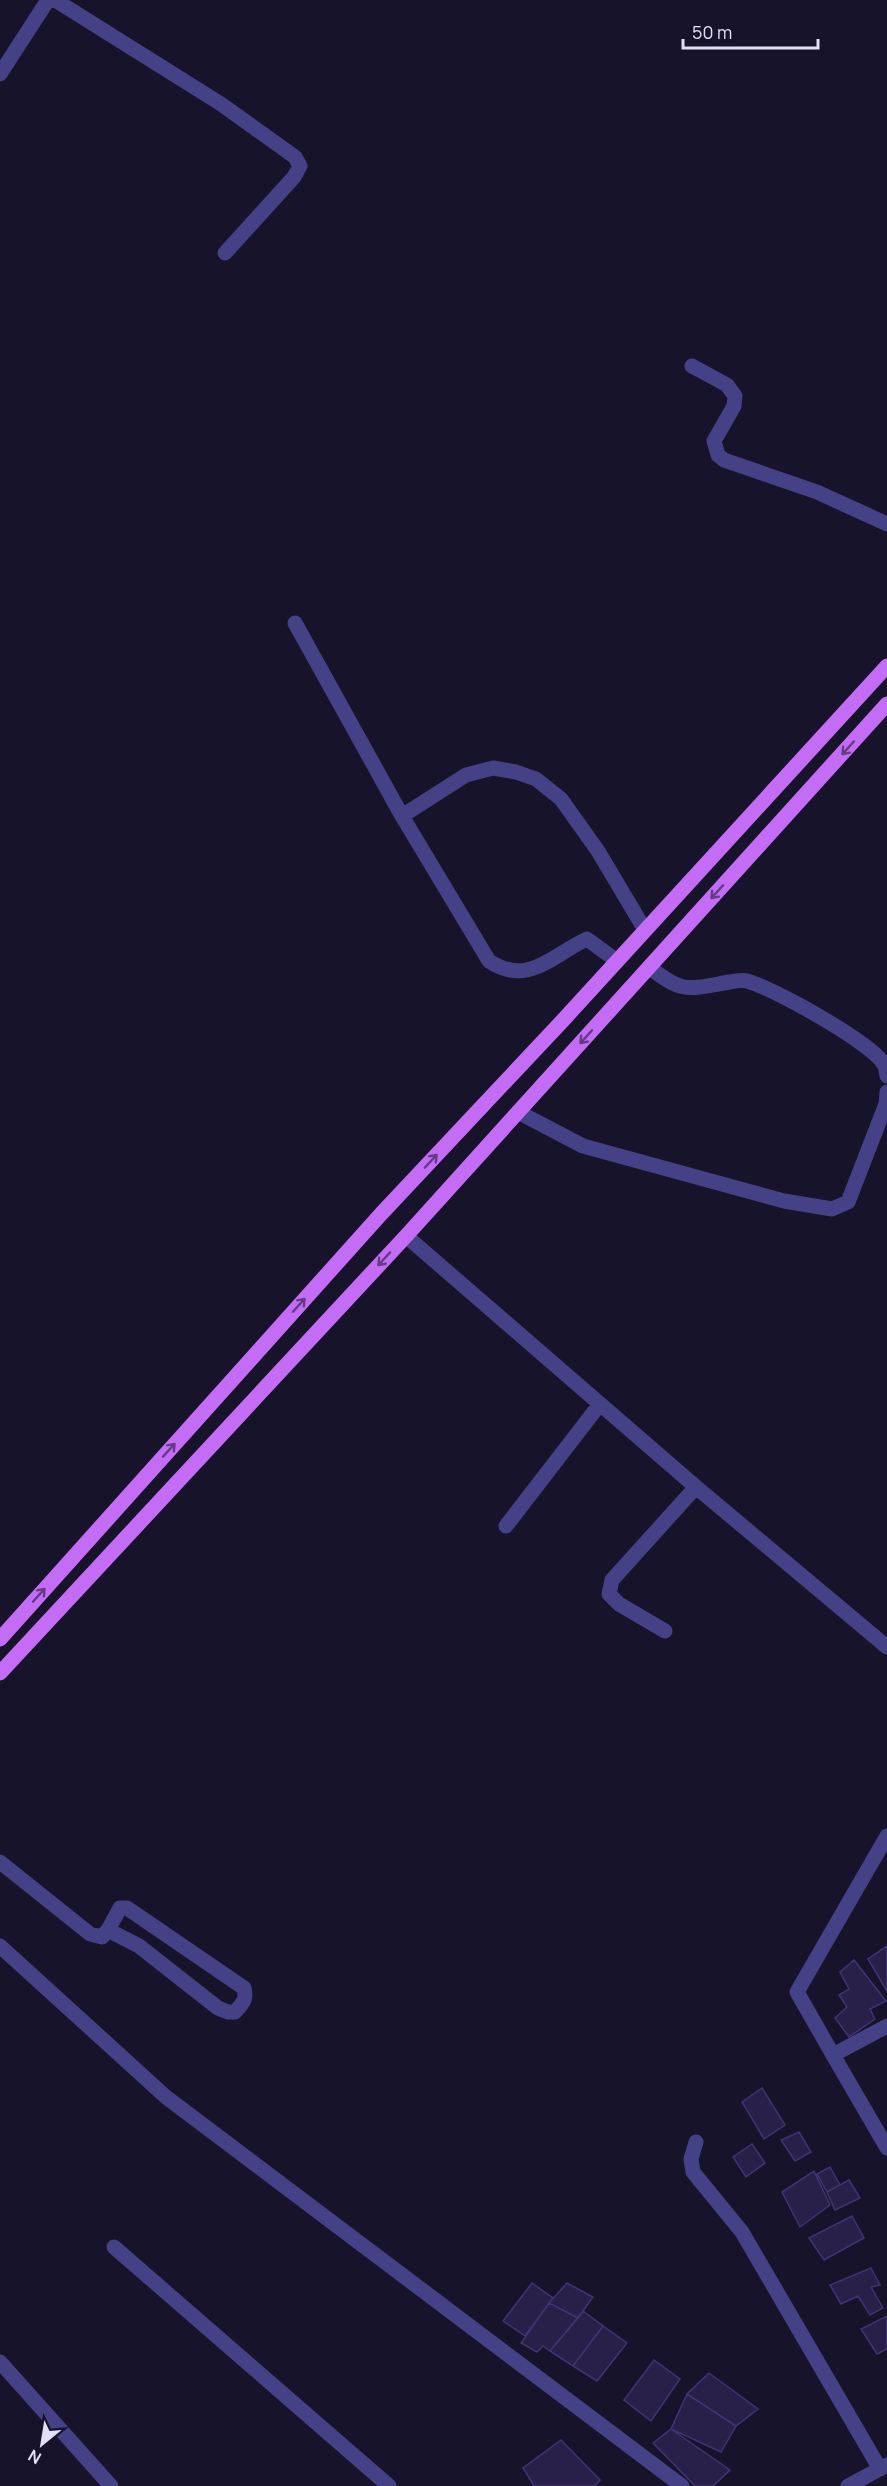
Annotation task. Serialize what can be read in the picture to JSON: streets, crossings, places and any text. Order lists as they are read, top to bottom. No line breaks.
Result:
{"scale_bar":"50 m","north":"bottom left"}
